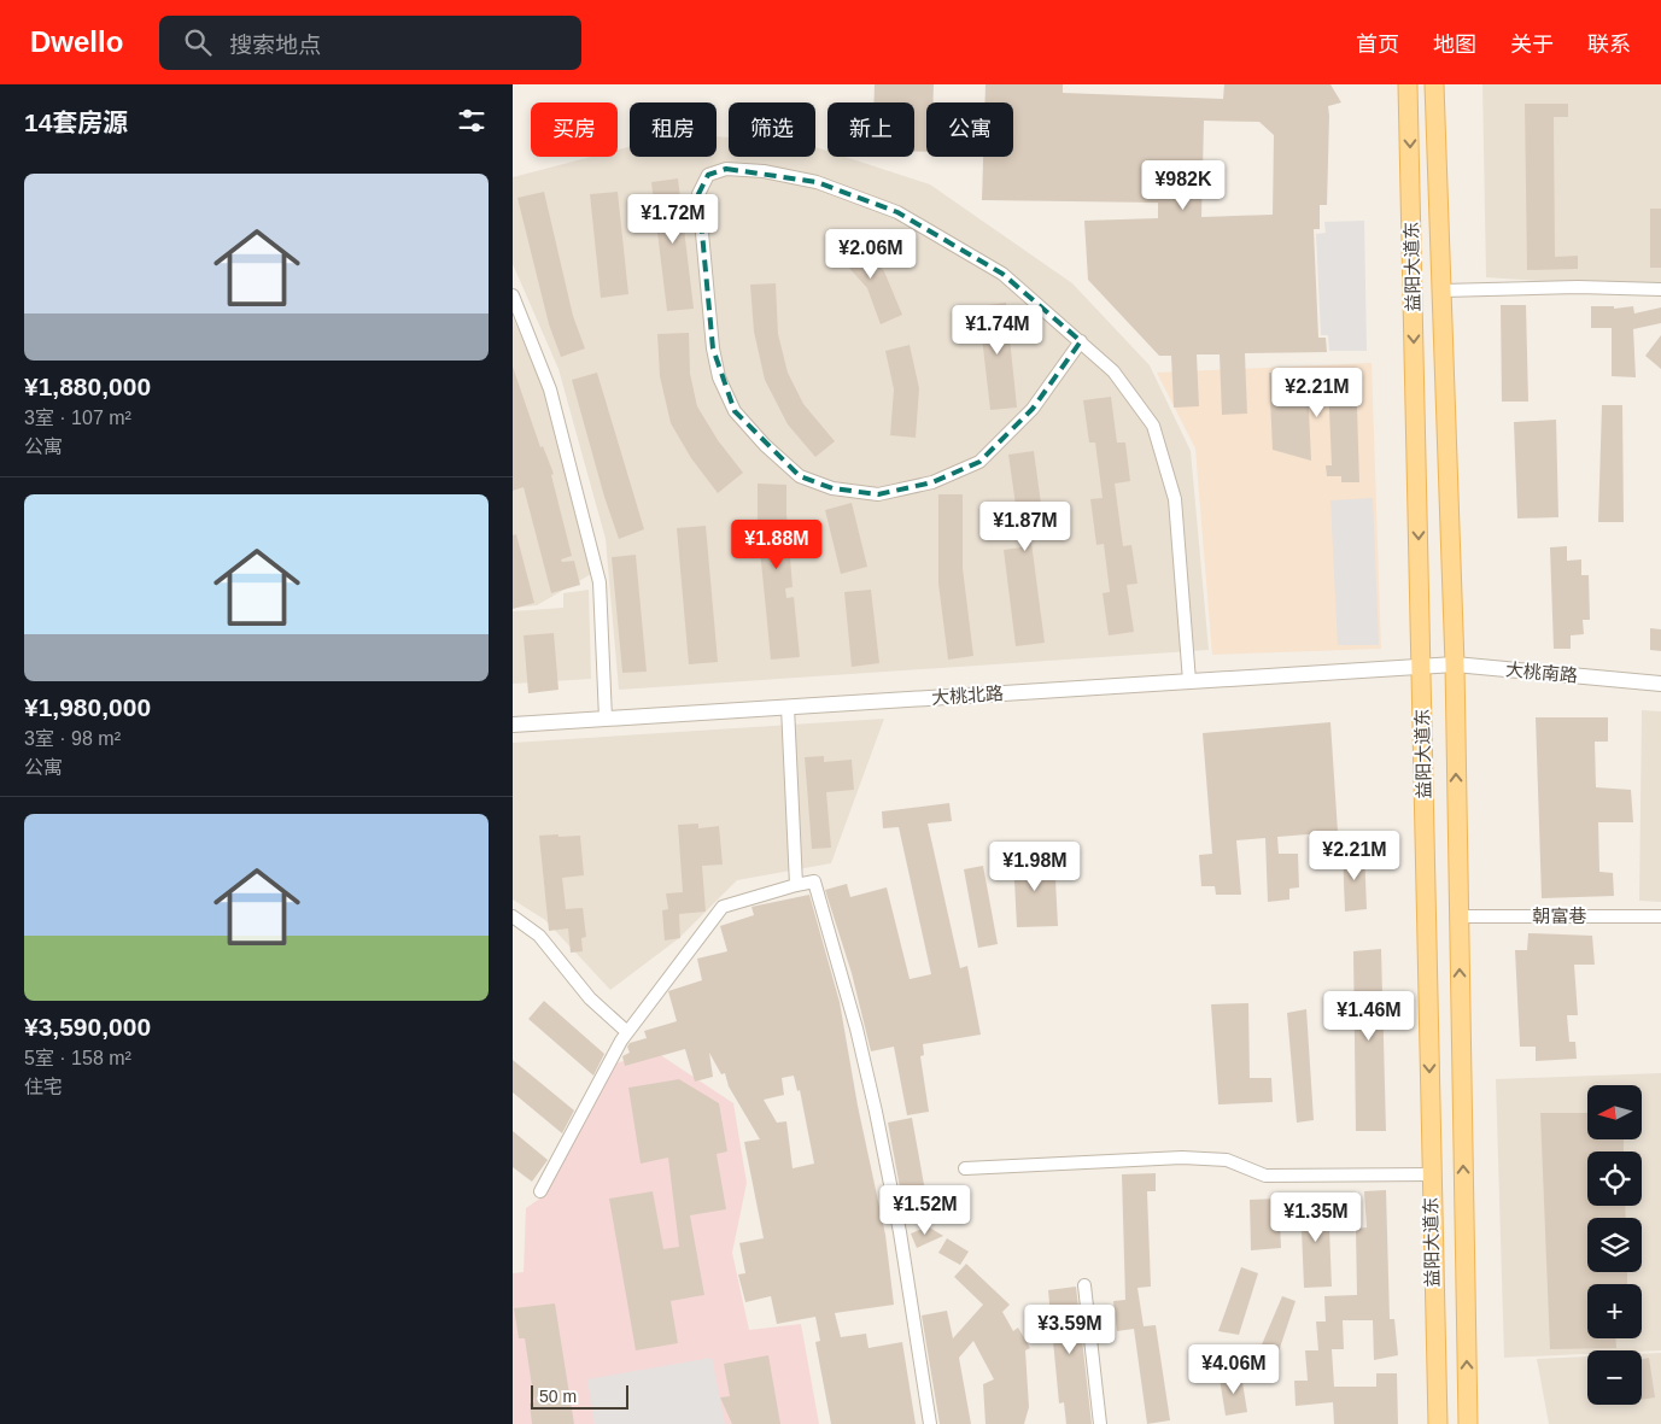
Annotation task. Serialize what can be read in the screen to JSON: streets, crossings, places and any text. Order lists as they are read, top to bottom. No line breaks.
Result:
{"streets":{"main road":["益阳大道东"],"street":["大桃南路","大桃北路","朝富巷"]},"crossings":[["益阳大道东","大桃南路"],["益阳大道东","大桃北路"],["大桃南路","大桃北路"]],"scale_bar":"50 m","north":"left","page":{"header":"Dwello","search":"搜索地点","nav":["首页","地图","关于","联系"],"heading":"14套房源","chip":["买房","租房","筛选","新上","公寓"],"list":[{"name":"¥1,880,000","note":"3室 · 107 m² · 公寓"},{"name":"¥1,980,000","note":"3室 · 98 m² · 公寓"},{"name":"¥3,590,000","note":"5室 · 158 m² · 住宅"}],"price":["¥982K","¥1.72M","¥2.06M","¥1.74M","¥2.21M","¥1.87M","¥1.88M","¥2.21M","¥1.98M","¥1.46M","¥1.52M","¥1.35M","¥3.59M","¥4.06M"],"map_buttons":["+","−"],"scale":"50 m"}}
